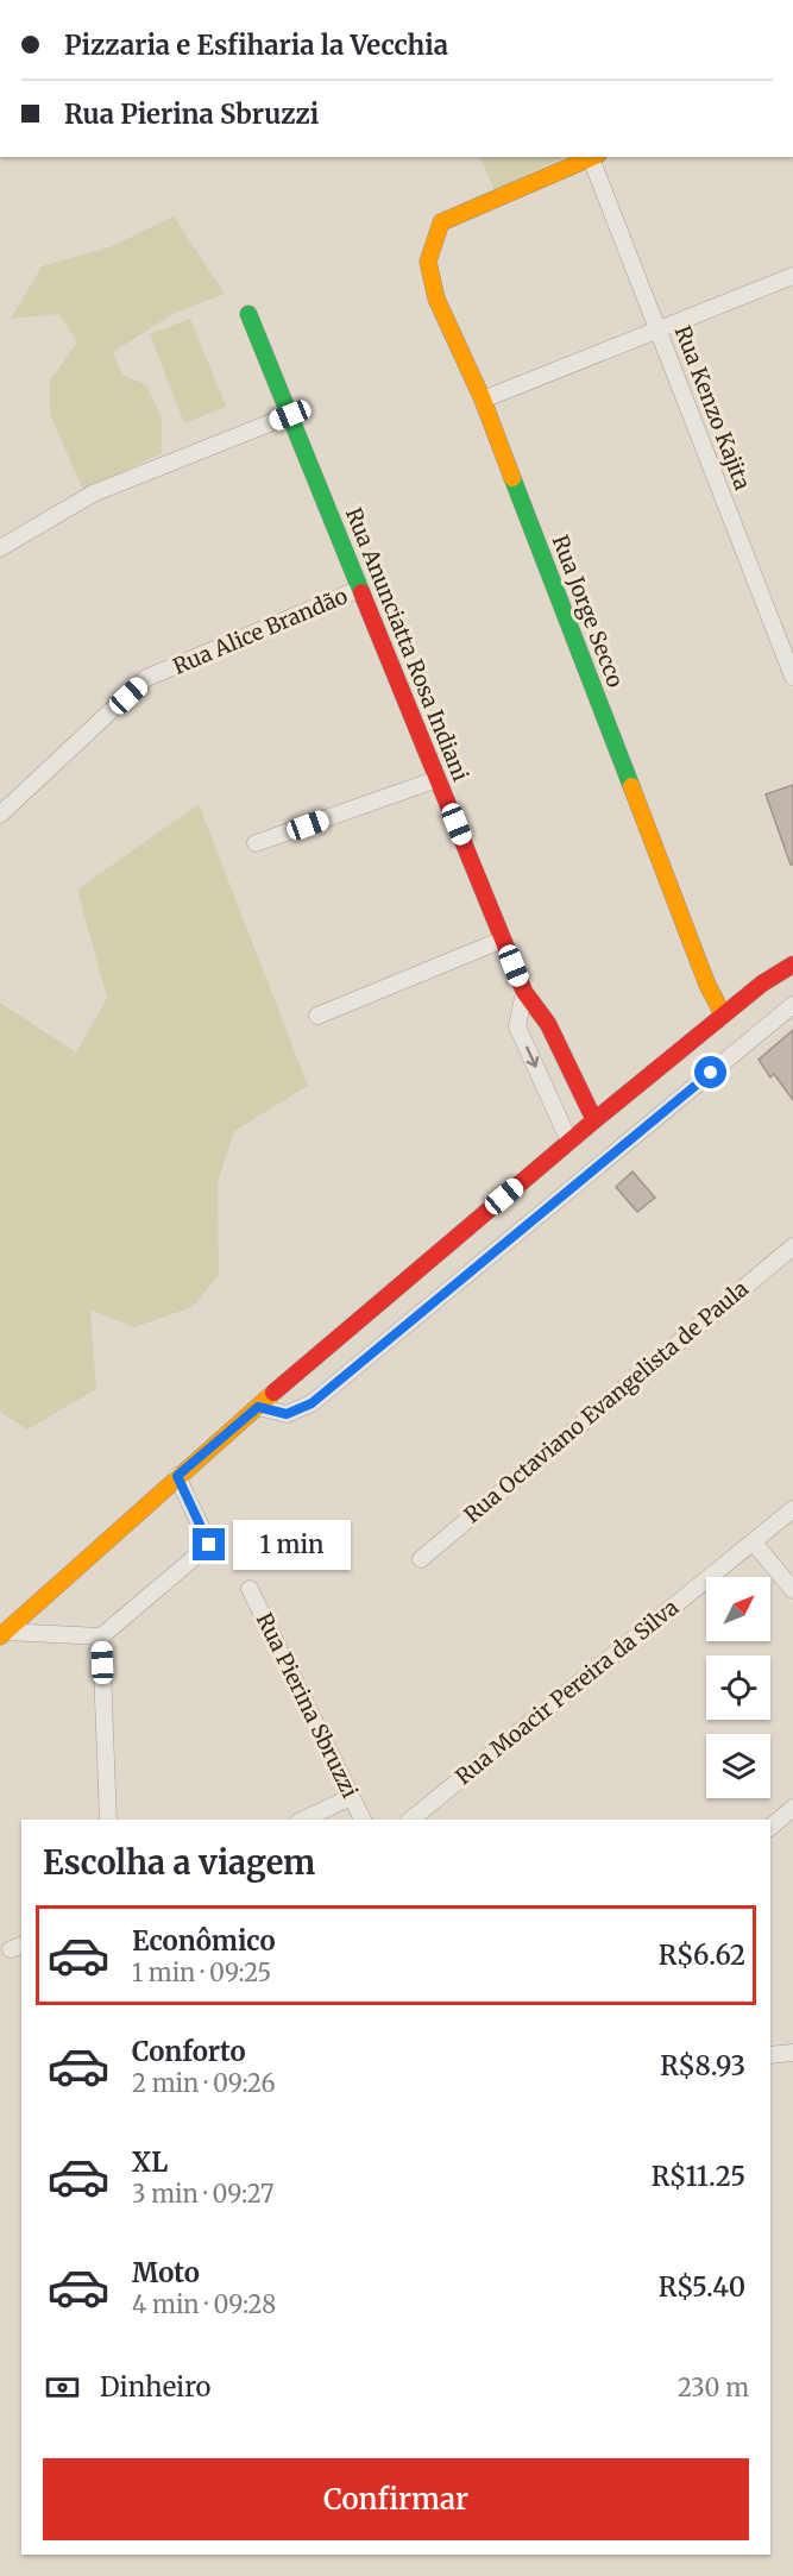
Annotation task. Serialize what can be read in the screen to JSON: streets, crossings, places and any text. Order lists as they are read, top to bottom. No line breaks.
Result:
{"streets":{"street":["Rua Kenzo Kajita","Rua Jorge Secco","Rua Alice Brandão","Rua Anunciatta Rosa Indiani","Rua Octaviano Evangelista de Paula","Rua Moacir Pereira da Silva","Rua Pierina Sbruzzi"]},"crossings":[["Rua Alice Brandão","Rua Anunciatta Rosa Indiani"]],"north":"top right","page":{"banner":["Pizzaria e Esfiharia la Vecchia","Rua Pierina Sbruzzi"],"bubble":"1 min","heading":"Escolha a viagem","list":[{"name":"Econômico","note":"1 min · 09:25","value":"R$6.62"},{"name":"Conforto","note":"2 min · 09:26","value":"R$8.93"},{"name":"XL","note":"3 min · 09:27","value":"R$11.25"},{"name":"Moto","note":"4 min · 09:28","value":"R$5.40"}],"pay":["Dinheiro","230 m"],"buttons":"Confirmar"}}
